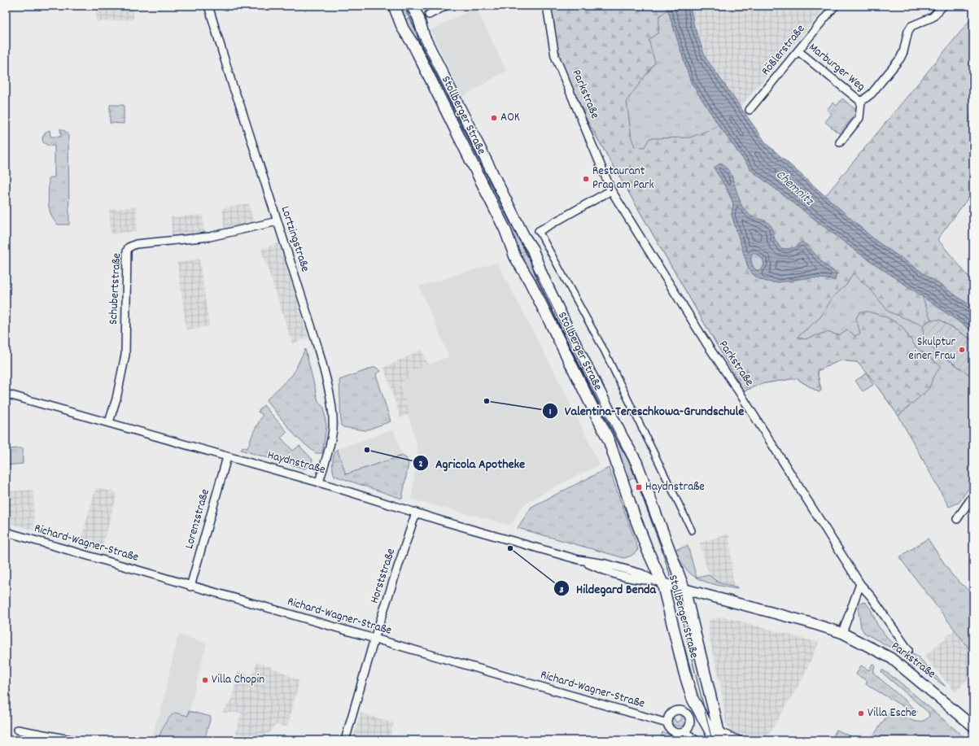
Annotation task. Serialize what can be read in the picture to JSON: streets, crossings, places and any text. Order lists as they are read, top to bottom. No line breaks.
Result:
{"streets":{"main road":["Stollberger Straße"],"street":["Rößlerstraße","Marburger Weg","Parkstraße","Lortzingstraße","Schubertstraße","Haydnstraße","Lorenzstraße","Richard-Wagner-Straße","Horststraße"]},"crossings":[["Rößlerstraße","Marburger Weg"],["Parkstraße","Haydnstraße"],["Stollberger Straße","Haydnstraße"],["Lortzingstraße","Schubertstraße"],["Lortzingstraße","Haydnstraße"],["Schubertstraße","Haydnstraße"],["Haydnstraße","Lorenzstraße"],["Haydnstraße","Horststraße"],["Lorenzstraße","Richard-Wagner-Straße"],["Richard-Wagner-Straße","Horststraße"]],"water":["Chemnitz"],"places":{"other":["AOK","Restaurant Prag am Park","Skulptur einer Frau","Valentina-Tereschkowa-Grundschule","Agricola Apotheke","Hildegard Benda","Villa Chopin","Villa Esche"],"transit":["Haydnstraße"]}}
